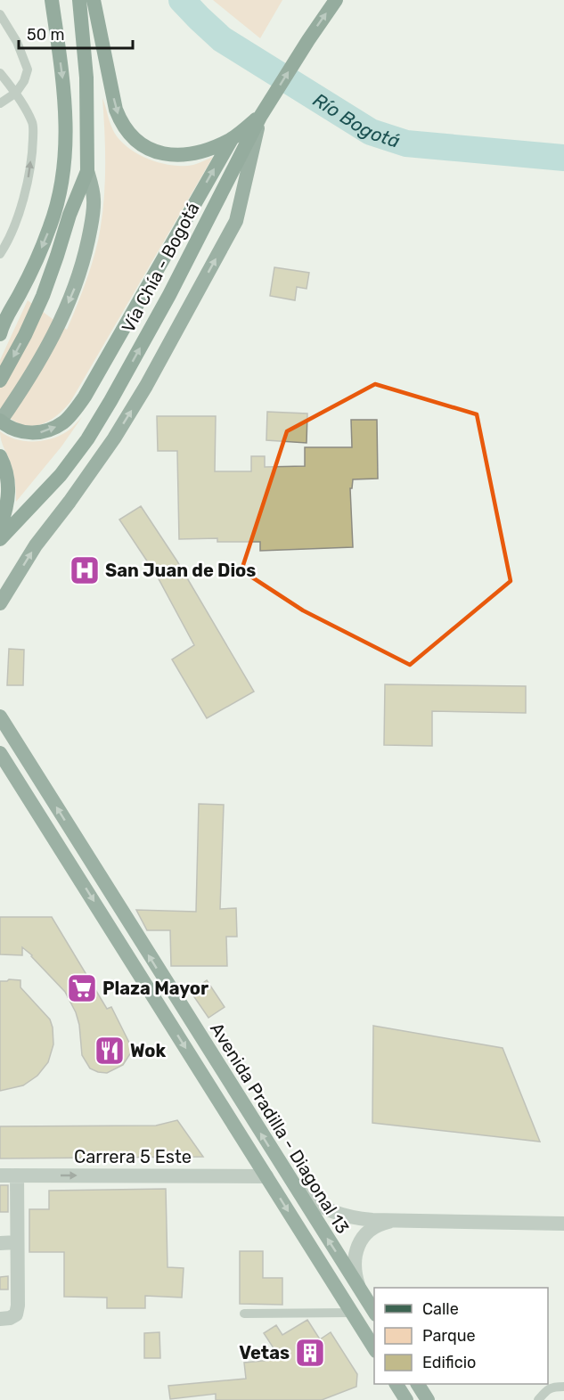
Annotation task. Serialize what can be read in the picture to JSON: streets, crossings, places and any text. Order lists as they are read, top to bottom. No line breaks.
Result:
{"streets":{"highway":["Vía Chía - Bogotá"],"main road":["Avenida Pradilla - Diagonal 13"],"street":["Carrera 5 Este"]},"one_way":["Carrera 5 Este"],"water":["Río Bogotá"],"places":{"hospital":["San Juan de Dios"],"supermarket":["Plaza Mayor"],"restaurant":["Wok"],"building":["Vetas"]},"legend":["Calle","Parque","Edificio"],"scale_bar":"50 m"}
